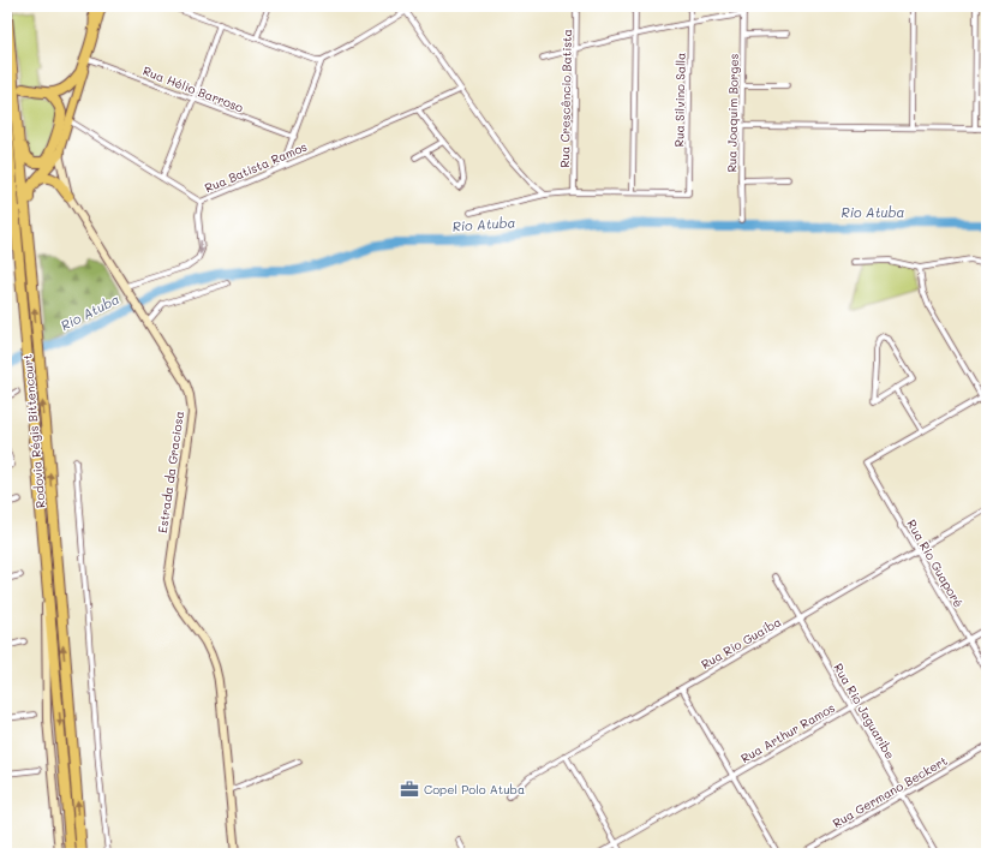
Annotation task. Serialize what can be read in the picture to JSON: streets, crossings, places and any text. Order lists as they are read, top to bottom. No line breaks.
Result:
{"streets":{"highway":["Rodovia Régis Bittencourt"],"main road":["Estrada da Graciosa"],"street":["Rua Hélio Barroso","Rua Crescêncio Batista","Rua Silvino Salla","Rua Joaquim Borges","Rua Batista Ramos","Rua Rio Guaporé","Rua Rio Guaíba","Rua Rio Jaguaribe","Rua Arthur Ramos","Rua Germano Beckert"]},"crossings":[["Rua Hélio Barroso","Estrada da Graciosa"],["Rua Batista Ramos","Estrada da Graciosa"],["Rua Rio Guaporé","Rua Rio Guaíba"],["Rua Rio Guaporé","Rua Arthur Ramos"],["Rua Rio Guaíba","Rua Rio Jaguaribe"],["Rua Rio Jaguaribe","Rua Arthur Ramos"],["Rua Rio Jaguaribe","Rua Germano Beckert"]],"water":["Rio Atuba"],"places":{"office":["Copel Polo Atuba"]}}
